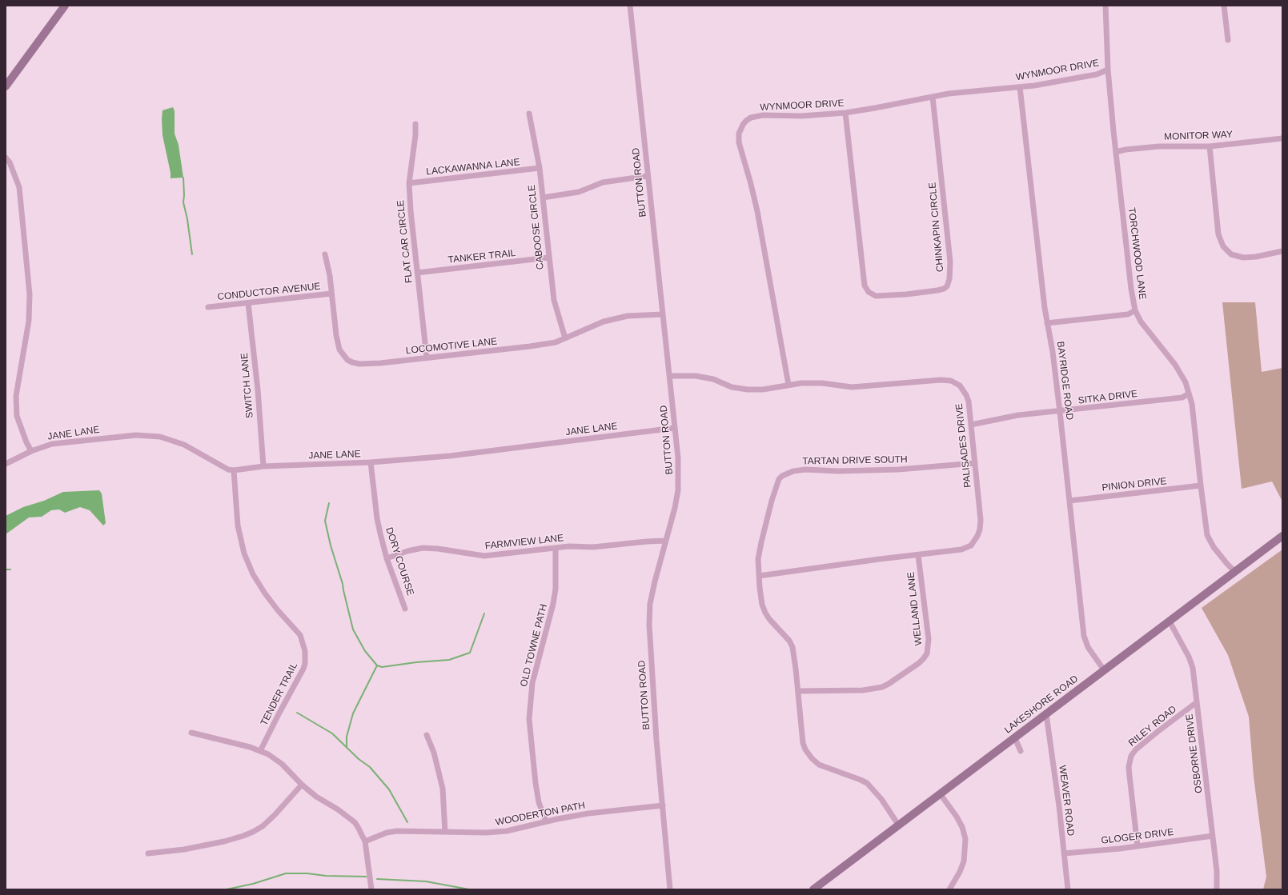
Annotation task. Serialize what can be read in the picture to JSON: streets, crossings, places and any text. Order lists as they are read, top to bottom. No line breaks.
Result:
{"streets":{"street":["WYNMOOR DRIVE","MONITOR WAY","LACKAWANNA LANE","BUTTON ROAD","CABOOSE CIRCLE","CHINKAPIN CIRCLE","FLAT CAR CIRCLE","TORCHWOOD LANE","TANKER TRAIL","CONDUCTOR AVENUE","LOCOMOTIVE LANE","BAYRIDGE ROAD","SWITCH LANE","SITKA DRIVE","JANE LANE","PALISADES DRIVE","TARTAN DRIVE SOUTH","PINION DRIVE","FARMVIEW LANE","DORY COURSE","WELLAND LANE","OLD TOWNE PATH","TENDER TRAIL","LAKESHORE ROAD","RILEY ROAD","OSBORNE DRIVE","WEAVER ROAD","WOODERTON PATH","GLOGER DRIVE"]},"crossings":[["WYNMOOR DRIVE","CHINKAPIN CIRCLE"],["WYNMOOR DRIVE","TORCHWOOD LANE"],["WYNMOOR DRIVE","BAYRIDGE ROAD"],["WYNMOOR DRIVE","PALISADES DRIVE"],["MONITOR WAY","TORCHWOOD LANE"],["LACKAWANNA LANE","CABOOSE CIRCLE"],["LACKAWANNA LANE","FLAT CAR CIRCLE"],["BUTTON ROAD","LOCOMOTIVE LANE"],["BUTTON ROAD","JANE LANE"],["BUTTON ROAD","PALISADES DRIVE"],["BUTTON ROAD","FARMVIEW LANE"],["BUTTON ROAD","WOODERTON PATH"],["CABOOSE CIRCLE","TANKER TRAIL"],["CABOOSE CIRCLE","LOCOMOTIVE LANE"],["FLAT CAR CIRCLE","TANKER TRAIL"],["FLAT CAR CIRCLE","LOCOMOTIVE LANE"],["TORCHWOOD LANE","SITKA DRIVE"],["TORCHWOOD LANE","PINION DRIVE"],["TORCHWOOD LANE","LAKESHORE ROAD"],["CONDUCTOR AVENUE","LOCOMOTIVE LANE"],["CONDUCTOR AVENUE","SWITCH LANE"],["BAYRIDGE ROAD","SITKA DRIVE"],["BAYRIDGE ROAD","PINION DRIVE"],["BAYRIDGE ROAD","LAKESHORE ROAD"],["SWITCH LANE","JANE LANE"],["SITKA DRIVE","PALISADES DRIVE"],["JANE LANE","DORY COURSE"],["JANE LANE","TENDER TRAIL"],["PALISADES DRIVE","TARTAN DRIVE SOUTH"],["PALISADES DRIVE","WELLAND LANE"],["TARTAN DRIVE SOUTH","WELLAND LANE"],["TARTAN DRIVE SOUTH","LAKESHORE ROAD"],["FARMVIEW LANE","DORY COURSE"],["FARMVIEW LANE","OLD TOWNE PATH"],["OLD TOWNE PATH","WOODERTON PATH"],["LAKESHORE ROAD","OSBORNE DRIVE"],["LAKESHORE ROAD","WEAVER ROAD"],["RILEY ROAD","OSBORNE DRIVE"],["RILEY ROAD","GLOGER DRIVE"],["OSBORNE DRIVE","GLOGER DRIVE"],["WEAVER ROAD","GLOGER DRIVE"]]}
